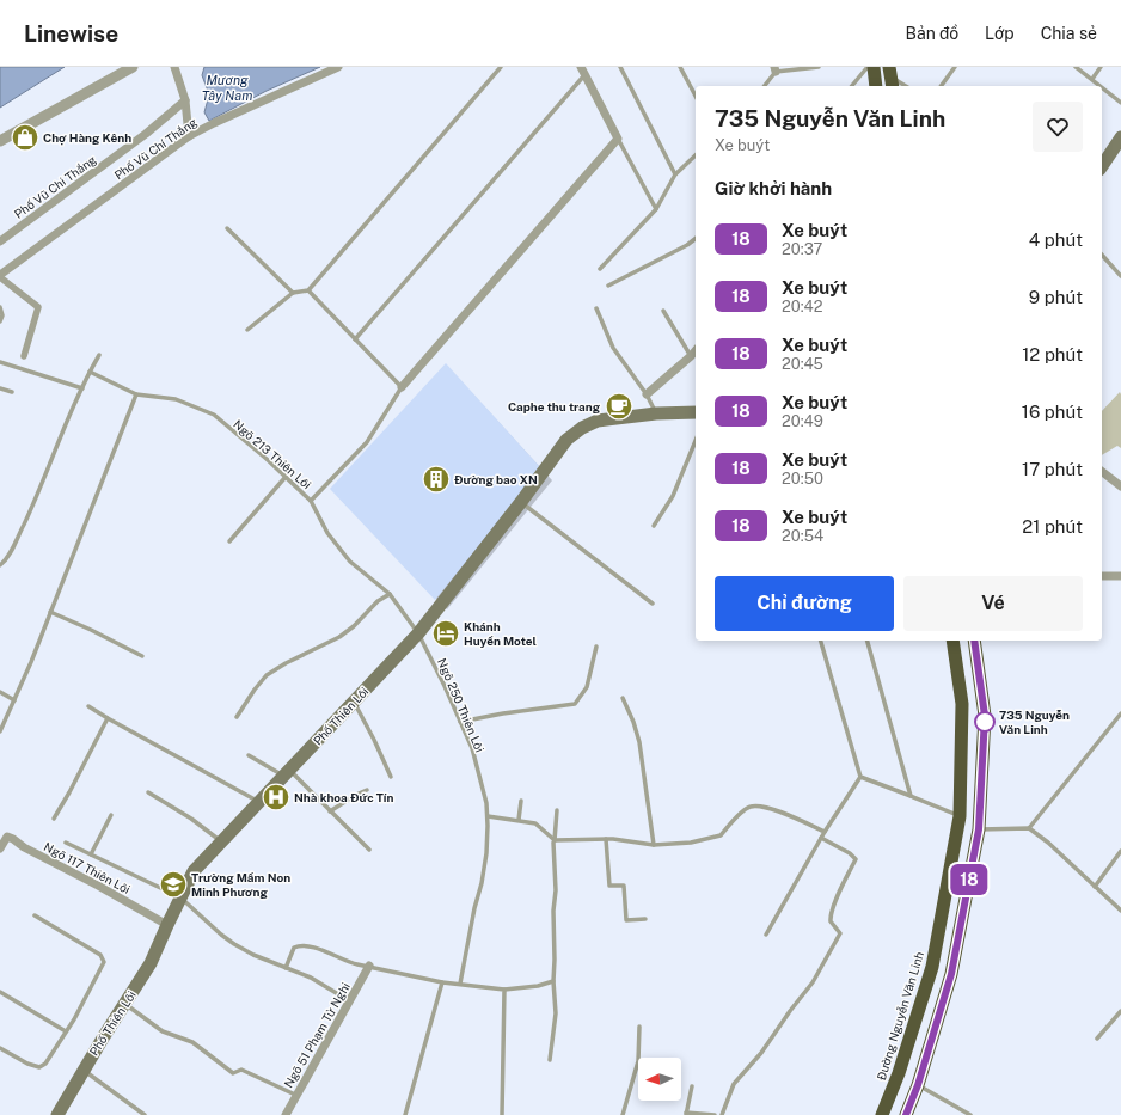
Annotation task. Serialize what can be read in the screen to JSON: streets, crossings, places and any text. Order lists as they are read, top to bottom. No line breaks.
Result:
{"streets":{"highway":["Đường Nguyễn Văn Linh"],"main road":["Phố Thiên Lôi"],"street":["Phố Vũ Chí Thắng","Phố Vũ Chi Thắng","Ngõ 117 Thiên Lôi","Ngõ 51 Phạm Tử Nghi"],"lane":["Ngõ 213 Thiên Lôi","Ngõ 250 Thiên Lôi"]},"crossings":[["Ngõ 213 Thiên Lôi","Ngõ 250 Thiên Lôi"],["Ngõ 213 Thiên Lôi","Phố Thiên Lôi"],["Ngõ 250 Thiên Lôi","Phố Thiên Lôi"],["Phố Thiên Lôi","Ngõ 117 Thiên Lôi"]],"water":["Mương Tây Nam"],"places":{"shop":["Chợ Hàng Kênh"],"cafe":["Caphe thu trang"],"building":["Đường bao XN"],"hotel":["Khánh Huyền Motel"],"other":["735 Nguyễn Văn Linh"],"hospital":["Nhà khoa Đức Tín"],"school or university":["Trường Mầm Non Minh Phương"]},"lines":["bus line 18"],"north":"left","page":{"header":"Linewise","nav":["Bản đồ","Lớp","Chia sẻ"],"on_map":"18","heading":[["735 Nguyễn Văn Linh","Xe buýt"],"Giờ khởi hành"],"list":[{"mark":"18","name":"Xe buýt","note":"20:37","value":"4 phút"},{"mark":"18","name":"Xe buýt","note":"20:42","value":"9 phút"},{"mark":"18","name":"Xe buýt","note":"20:45","value":"12 phút"},{"mark":"18","name":"Xe buýt","note":"20:49","value":"16 phút"},{"mark":"18","name":"Xe buýt","note":"20:50","value":"17 phút"},{"mark":"18","name":"Xe buýt","note":"20:54","value":"21 phút"}],"buttons":["Chỉ đường","Vé"]}}
